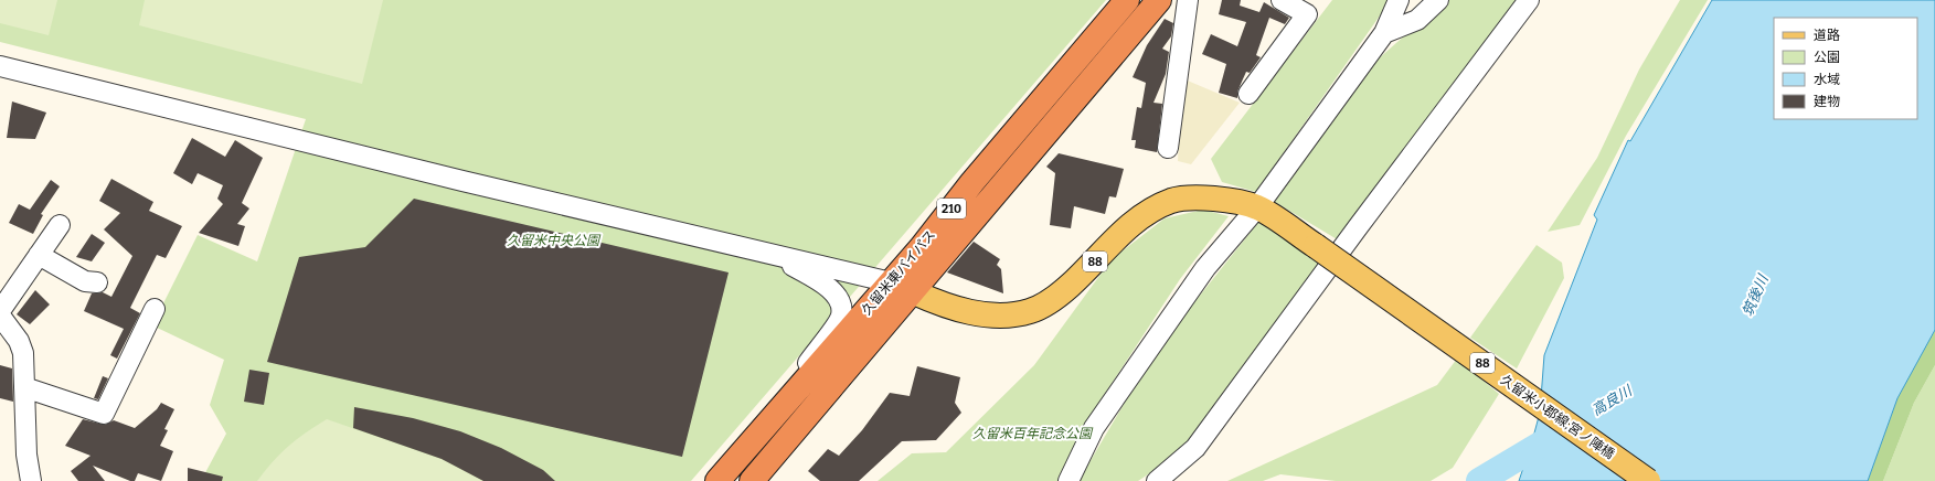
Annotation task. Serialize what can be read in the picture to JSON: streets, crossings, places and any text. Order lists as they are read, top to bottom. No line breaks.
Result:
{"streets":{"highway":["210","久留米東バイパス"],"main road":["88","久留米小郡線;宮ノ陣橋"]},"crossings":[["88","久留米東バイパス"],["88","久留米小郡線;宮ノ陣橋"]],"water":["筑後川","高良川"],"parks":["久留米中央公園","久留米百年記念公園"],"legend":["道路","公園","水域","建物"]}
